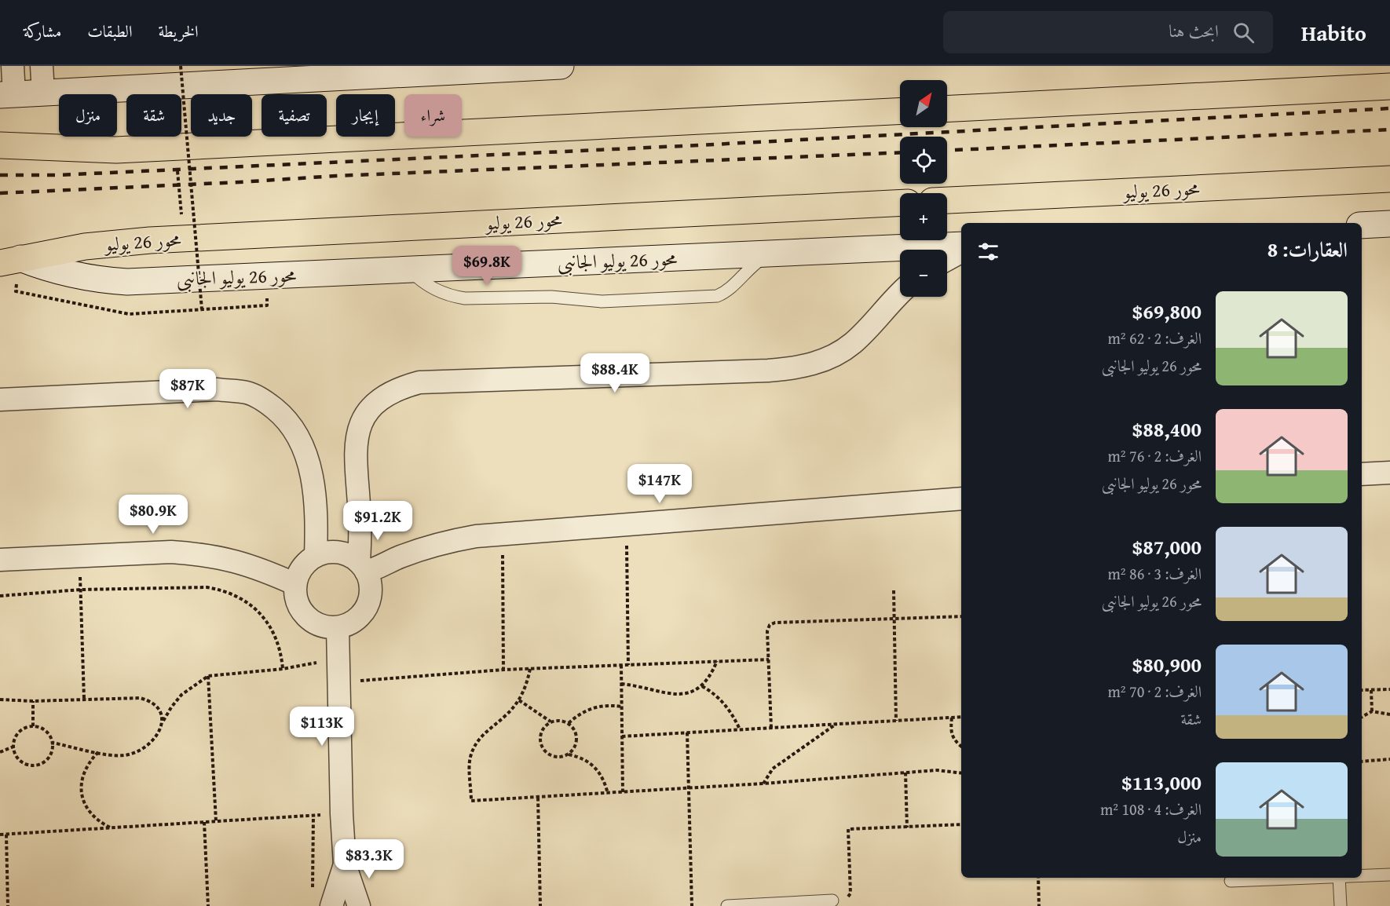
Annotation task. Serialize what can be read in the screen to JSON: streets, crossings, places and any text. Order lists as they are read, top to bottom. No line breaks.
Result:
{"streets":{"highway":["محور 26 يوليو"],"main road":["محور 26 يوليو الجانبى"]},"crossings":[["محور 26 يوليو","محور 26 يوليو الجانبى"]],"north":"top right","page":{"header":"Habito","search":"ابحث هنا","nav":["الخريطة","الطبقات","مشاركة"],"map_buttons":["+","−"],"chip":["شراء","إيجار","تصفية","جديد","شقة","منزل"],"heading":"العقارات: 8","price":["$69.8K","$88.4K","$87K","$147K","$80.9K","$91.2K","$113K","$83.3K"],"list":[{"name":"$69,800","note":"الغرف: 2 · 62 m² · محور 26 يوليو الجانبى"},{"name":"$88,400","note":"الغرف: 2 · 76 m² · محور 26 يوليو الجانبى"},{"name":"$87,000","note":"الغرف: 3 · 86 m² · محور 26 يوليو الجانبى"},{"name":"$80,900","note":"الغرف: 2 · 70 m² · شقة"},{"name":"$113,000","note":"الغرف: 4 · 108 m² · منزل"}]}}
